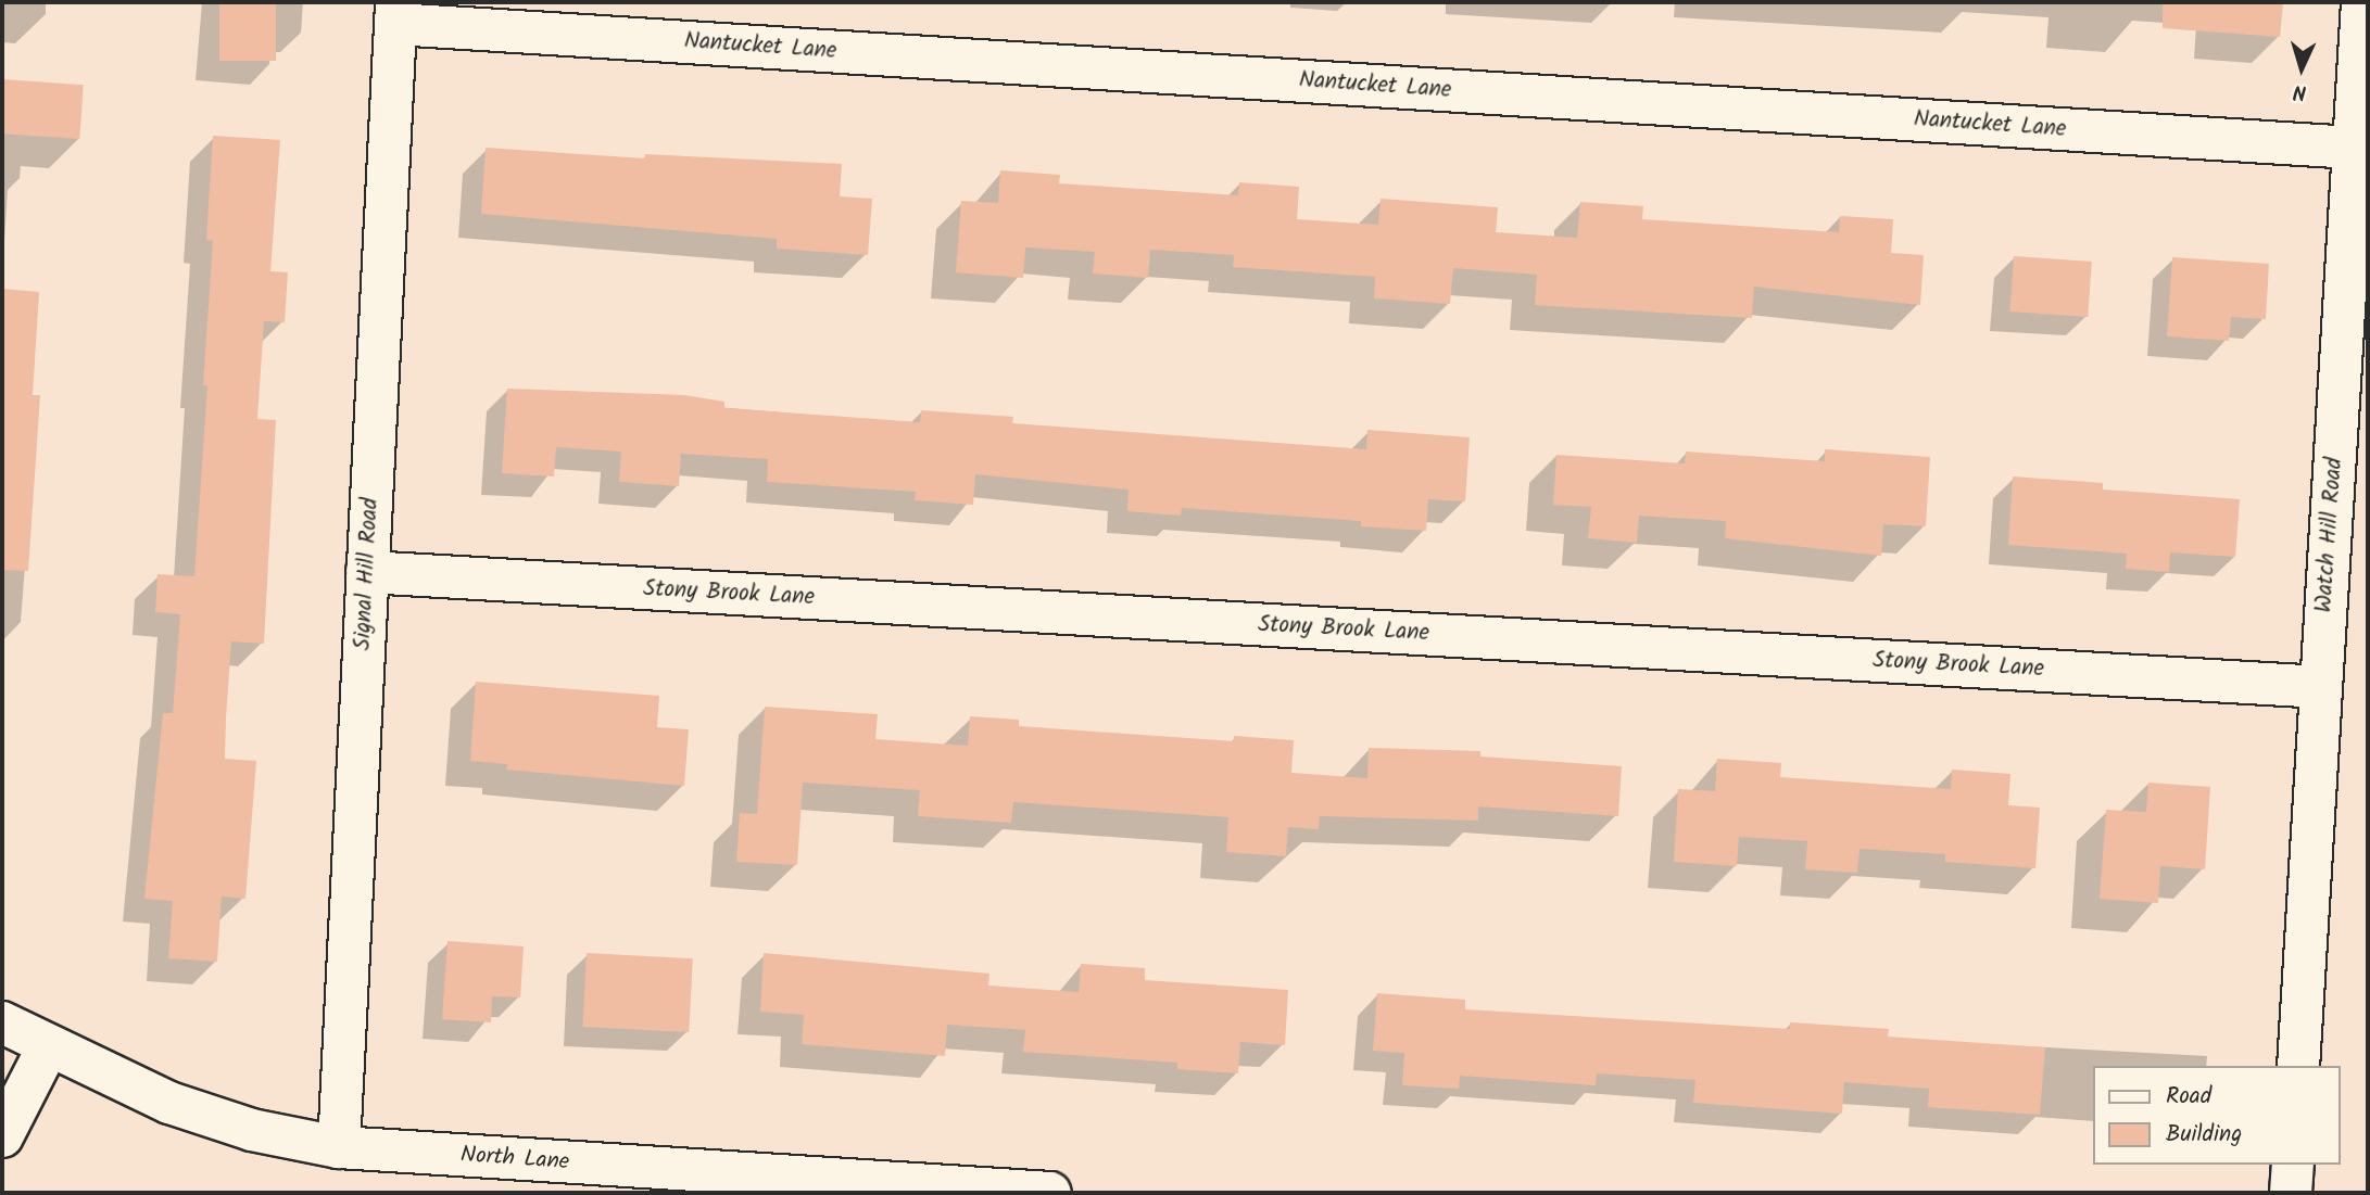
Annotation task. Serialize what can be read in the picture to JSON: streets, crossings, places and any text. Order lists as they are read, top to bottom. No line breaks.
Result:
{"streets":{"street":["Nantucket Lane","Watch Hill Road","Signal Hill Road","Stony Brook Lane","North Lane"]},"crossings":[["Nantucket Lane","Watch Hill Road"],["Nantucket Lane","Signal Hill Road"],["Watch Hill Road","Stony Brook Lane"],["Signal Hill Road","Stony Brook Lane"],["Signal Hill Road","North Lane"]],"legend":["Road","Building"],"north":"bottom"}
